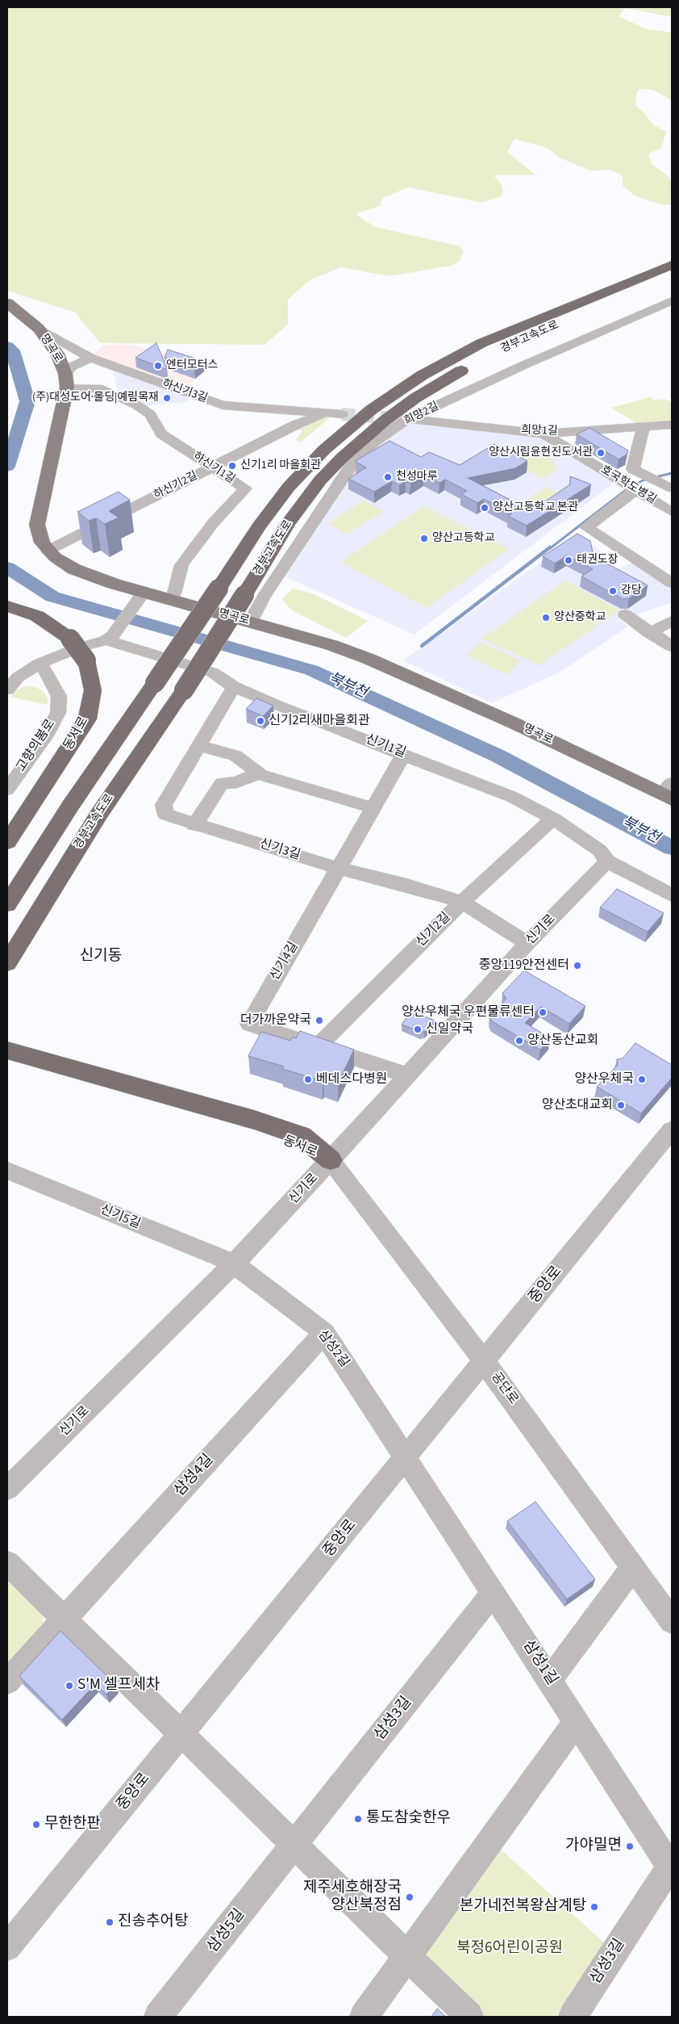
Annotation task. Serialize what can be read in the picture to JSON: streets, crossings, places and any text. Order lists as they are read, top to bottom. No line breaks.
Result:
{"streets":{"highway":["경부고속도로","동서로"],"main road":["명곡로"],"street":["하신기3길","희망2길","희망1길","하신기1길","호국학도병길","하신기2길","고향의봄로","신기1길","신기3길","신기2길","신기로","신기4길","신기5길","중앙로","삼성2길","공단로","삼성4길","삼성1길","삼성3길","삼성5길"]},"crossings":[["명곡로","하신기3길"],["명곡로","희망2길"],["명곡로","하신기1길"],["명곡로","하신기2길"],["하신기3길","하신기2길"],["희망2길","희망1길"],["희망1길","호국학도병길"],["하신기1길","하신기2길"],["동서로","신기로"],["동서로","공단로"],["신기1길","신기3길"],["신기1길","신기2길"],["신기1길","신기로"],["신기1길","신기4길"],["신기3길","신기2길"],["신기3길","신기로"],["신기3길","신기4길"],["신기2길","신기4길"],["신기로","신기4길"],["신기로","신기5길"],["신기로","삼성2길"],["신기로","공단로"],["신기5길","삼성2길"],["중앙로","삼성2길"],["중앙로","공단로"],["중앙로","삼성1길"],["삼성2길","삼성4길"],["삼성2길","삼성1길"],["삼성1길","삼성3길"],["삼성3길","삼성5길"]],"districts":["신기동"],"water":["북부천"],"parks":["북정6어린이공원"],"places":["엔터모터스","(주)대성도어·몰딩|예림목재","양산시립윤현진도서관","신기1리 마을회관","천성마루","양산고등학교 본관","양산고등학교","태권도장","강당","양산중학교","신기2리새마을회관","중앙119안전센터","양산우체국 우편물류센터","더가까운약국","신일약국","양산동산교회","베데스다병원","양산우체국","양산초대교회","S'M 셀프세차","통도참숯한우","무한한판","가야밀면","제주세호해장국 양산북정점","본가네전복왕삼계탕","진송추어탕"]}
